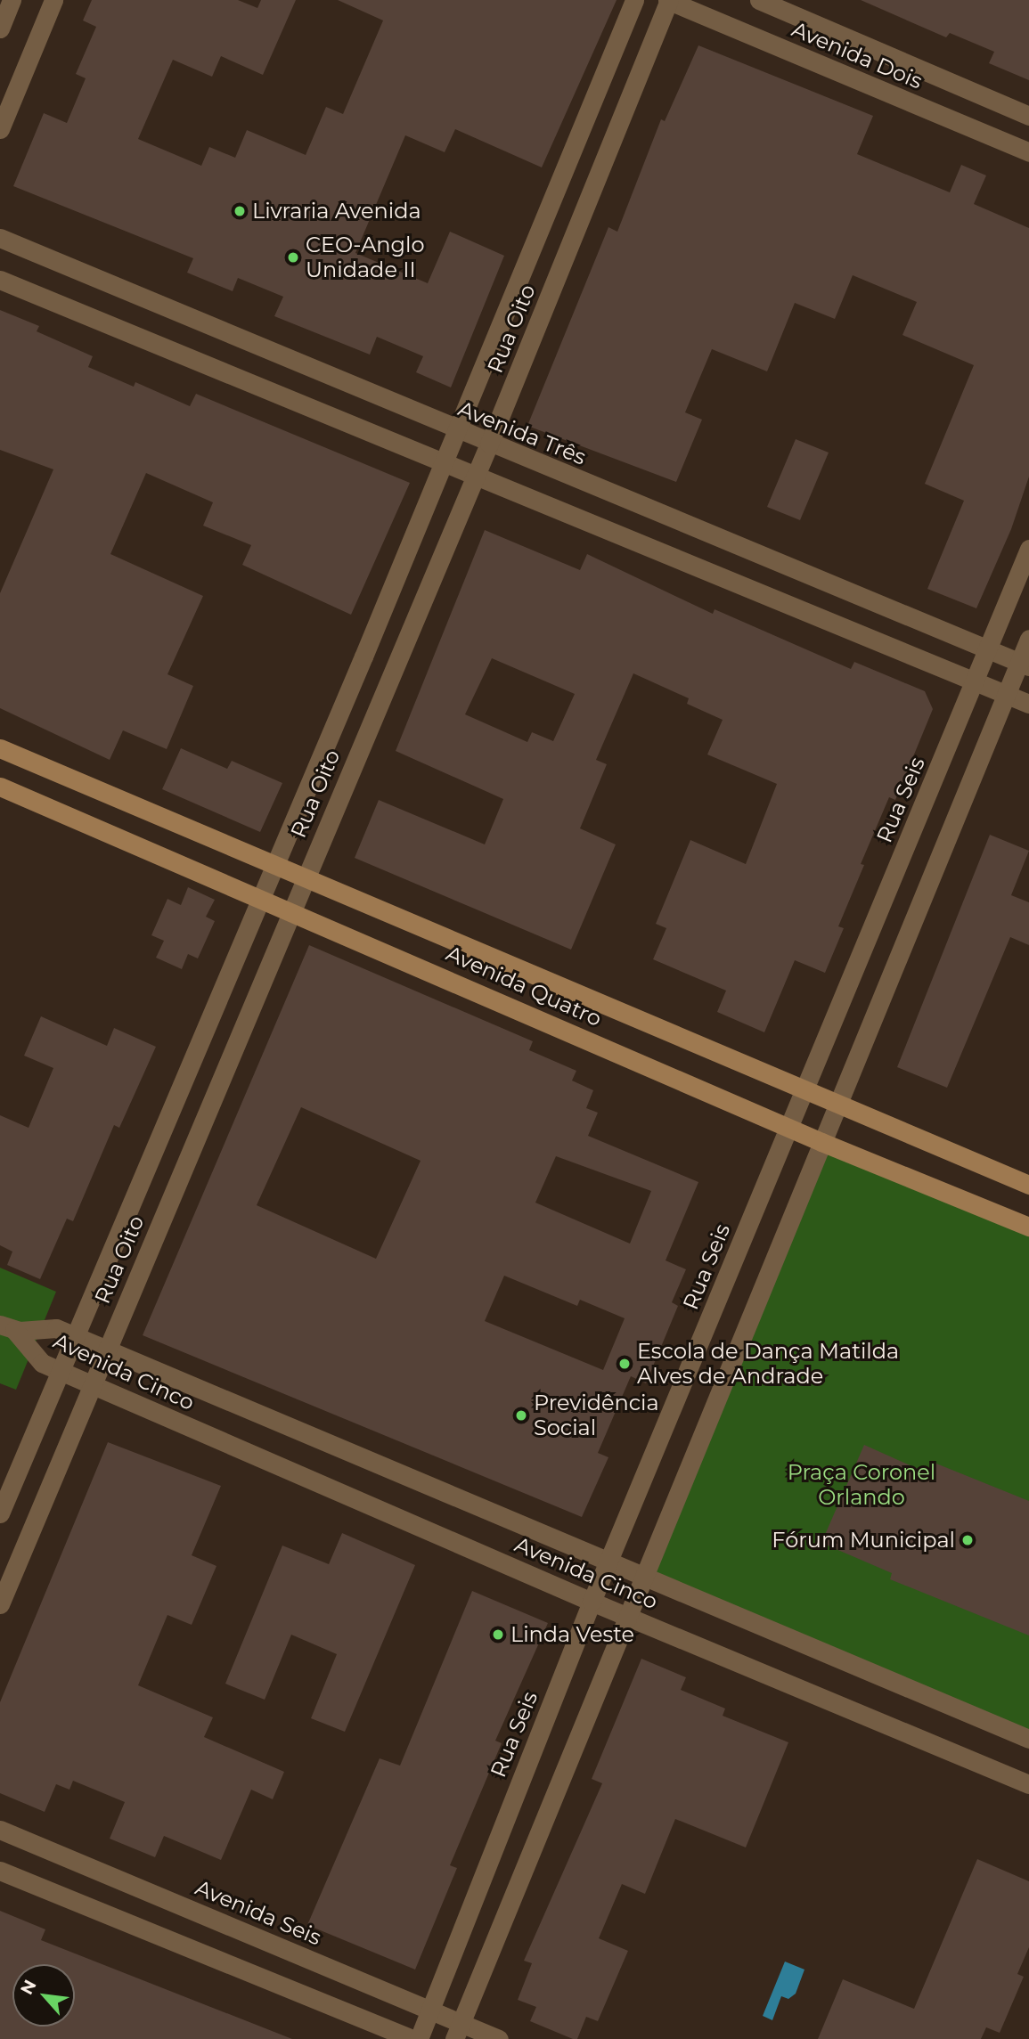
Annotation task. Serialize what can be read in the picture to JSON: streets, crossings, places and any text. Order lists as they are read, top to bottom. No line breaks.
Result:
{"streets":{"street":["Avenida Dois","Rua Oito","Avenida Três","Rua Seis","Avenida Quatro","Avenida Cinco","Avenida Seis"]},"crossings":[["Avenida Dois","Rua Oito"],["Rua Oito","Avenida Três"],["Rua Oito","Avenida Quatro"],["Rua Oito","Avenida Cinco"],["Avenida Três","Rua Seis"],["Rua Seis","Avenida Quatro"],["Rua Seis","Avenida Cinco"],["Rua Seis","Avenida Seis"]],"parks":["Praça Coronel Orlando"],"places":["Livraria Avenida","CEO-Anglo Unidade II","Escola de Dança Matilda Alves de Andrade","Previdência Social","Fórum Municipal","Linda Veste"],"north":"top left"}
